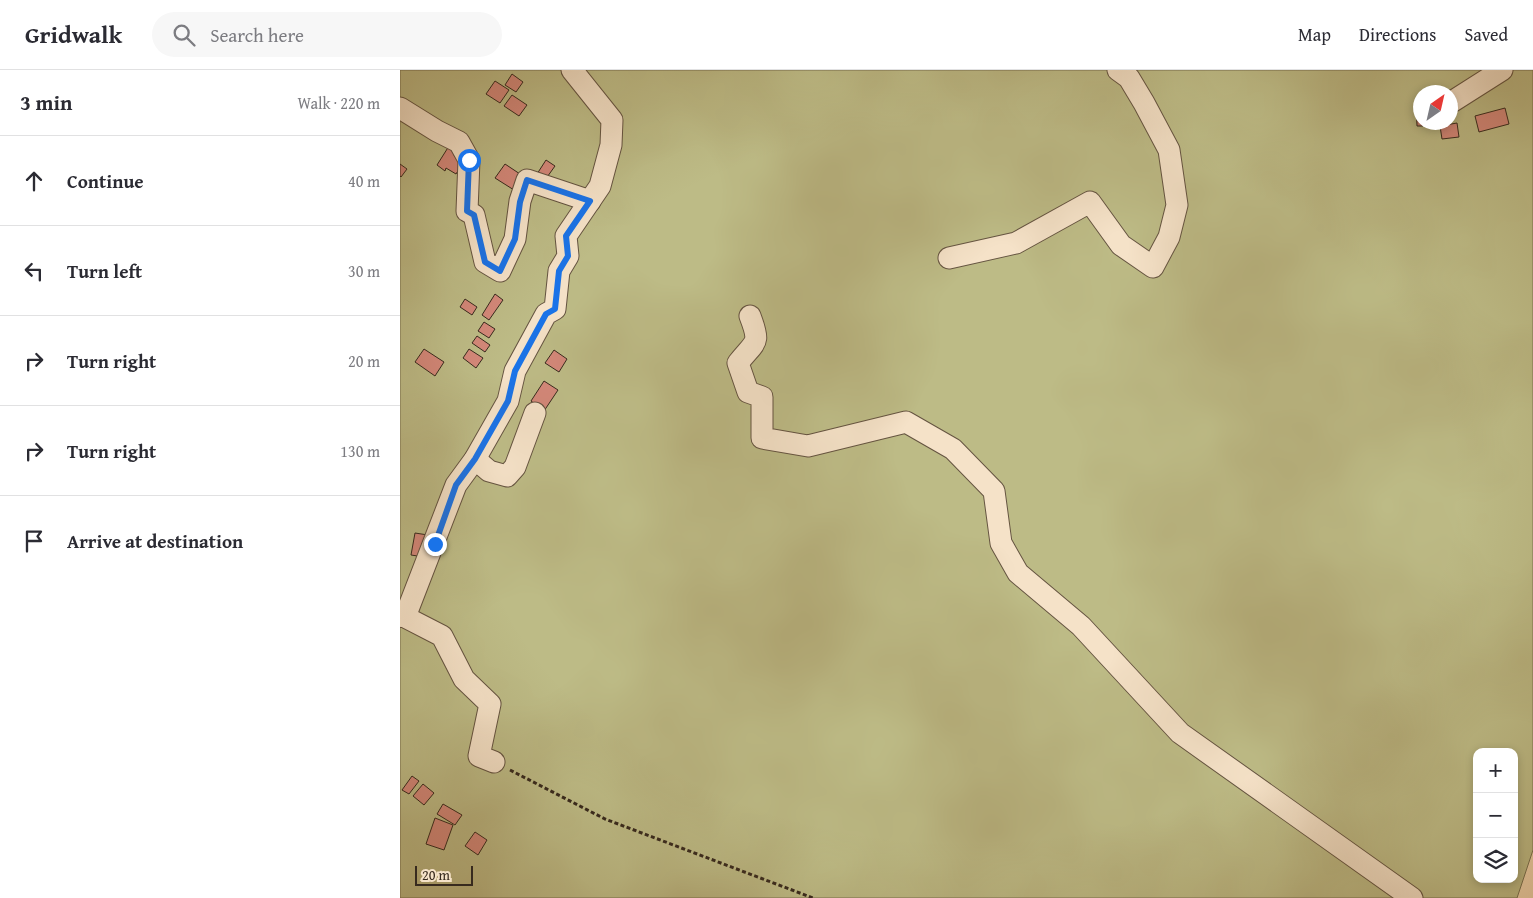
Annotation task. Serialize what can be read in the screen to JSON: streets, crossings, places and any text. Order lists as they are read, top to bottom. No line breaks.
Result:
{"scale_bar":"20 m","north":"top right","page":{"header":"Gridwalk","search":"Search here","nav":["Map","Directions","Saved"],"heading":["3 min","Walk · 220 m"],"list":[["Continue","40 m"],["Turn left","30 m"],["Turn right","20 m"],["Turn right","130 m"],"Arrive at destination"],"map_buttons":["+","−"],"scale":"20 m"}}
